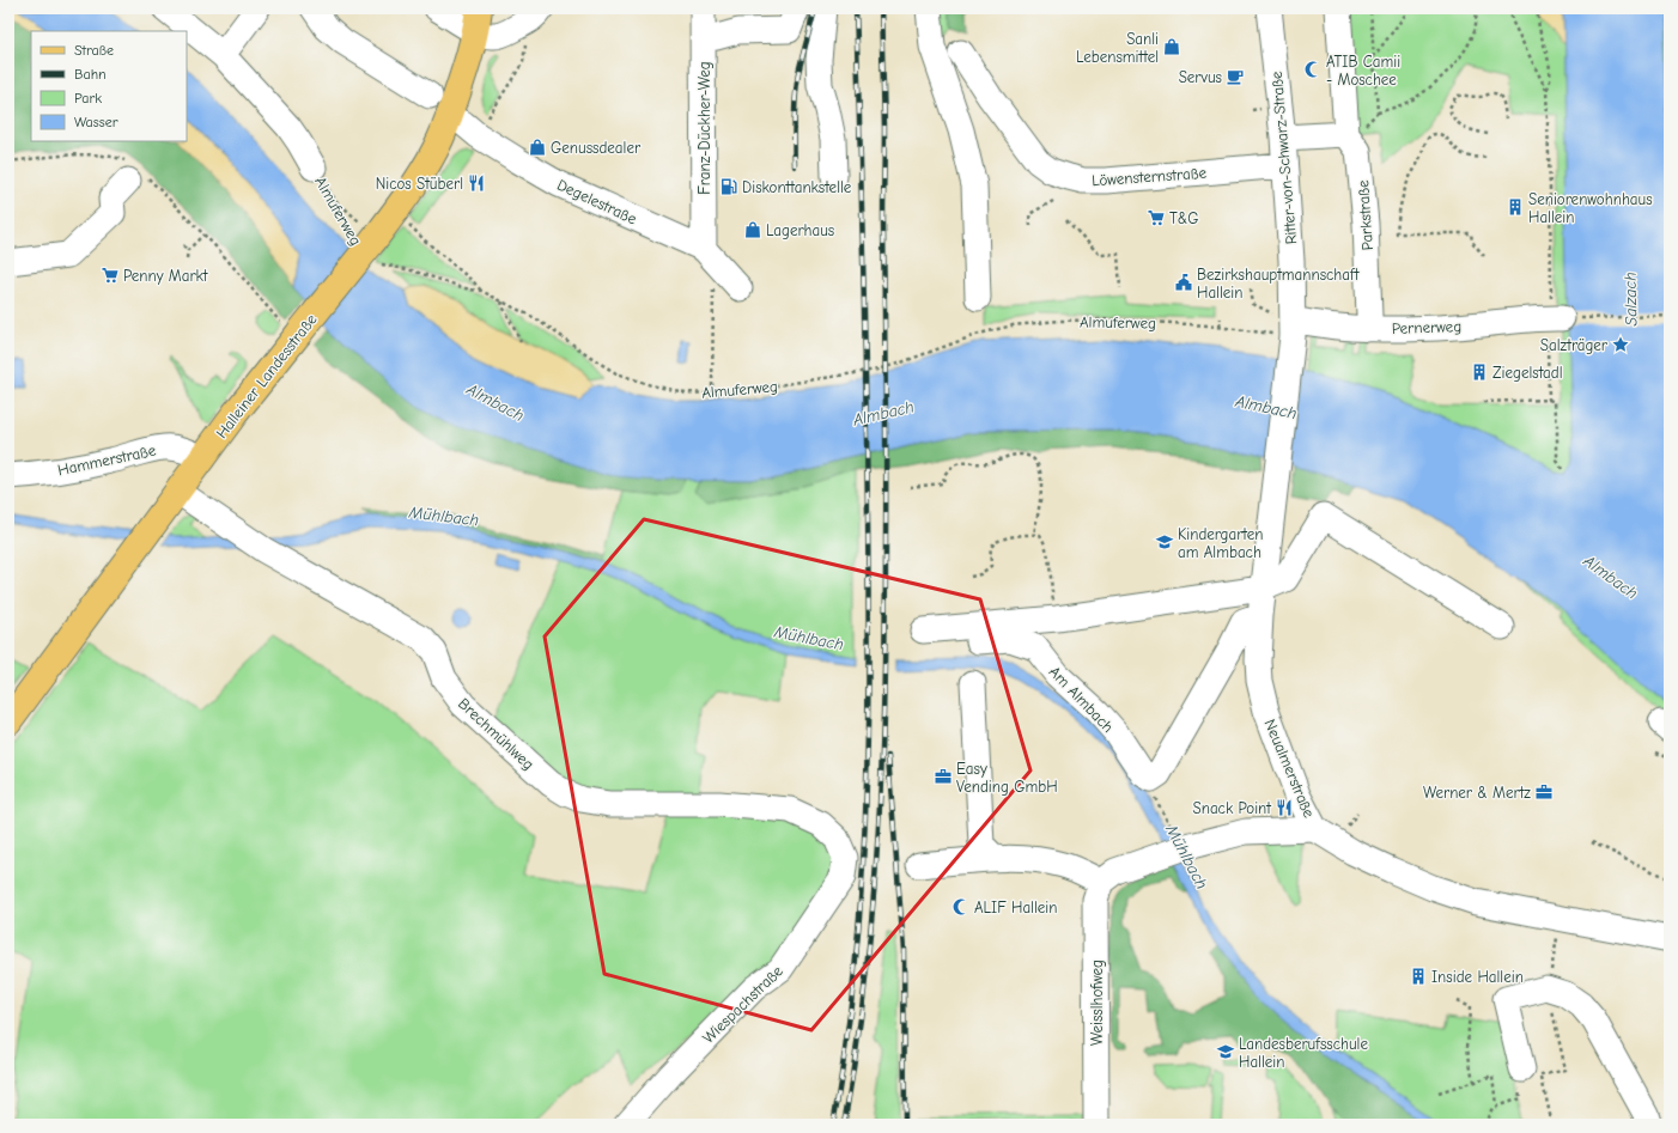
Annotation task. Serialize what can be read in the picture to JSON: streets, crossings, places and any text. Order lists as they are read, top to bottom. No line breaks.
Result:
{"streets":{"main road":["Halleiner Landesstraße"],"street":["Franz-Dückher-Weg","Ritter-von-Schwarz-Straße","Löwensternstraße","Degelestraße","Almuferweg","Parkstraße","Pernerweg","Hammerstraße","Am Almbach","Brechmühlweg","Neualmerstraße","Weisslhofweg","Wiespachstraße"]},"crossings":[["Franz-Dückher-Weg","Degelestraße"],["Ritter-von-Schwarz-Straße","Löwensternstraße"],["Ritter-von-Schwarz-Straße","Almuferweg"],["Ritter-von-Schwarz-Straße","Pernerweg"],["Ritter-von-Schwarz-Straße","Neualmerstraße"],["Degelestraße","Halleiner Landesstraße"],["Almuferweg","Pernerweg"],["Almuferweg","Halleiner Landesstraße"],["Almuferweg","Neualmerstraße"],["Parkstraße","Pernerweg"],["Pernerweg","Neualmerstraße"],["Halleiner Landesstraße","Hammerstraße"],["Halleiner Landesstraße","Brechmühlweg"],["Brechmühlweg","Wiespachstraße"]],"water":["Salzach","Almbach","Mühlbach"],"places":{"shop":["Sanli Lebensmittel","Genussdealer","Lagerhaus"],"mosque":["ATIB Camii - Moschee","ALIF Hallein"],"cafe":["Servus"],"restaurant":["Nicos Stüberl","Snack Point"],"fuel station":["Diskonttankstelle"],"building":["Seniorenwohnhaus Hallein","Ziegelstadl","Inside Hallein"],"supermarket":["T&G","Penny Markt"],"public building":["Bezirkshauptmannschaft Hallein"],"place":["Salzträger"],"school or university":["Kindergarten am Almbach","Landesberufsschule Hallein"],"office":["Easy Vending GmbH","Werner & Mertz"]},"legend":["Straße","Bahn","Park","Wasser"]}
